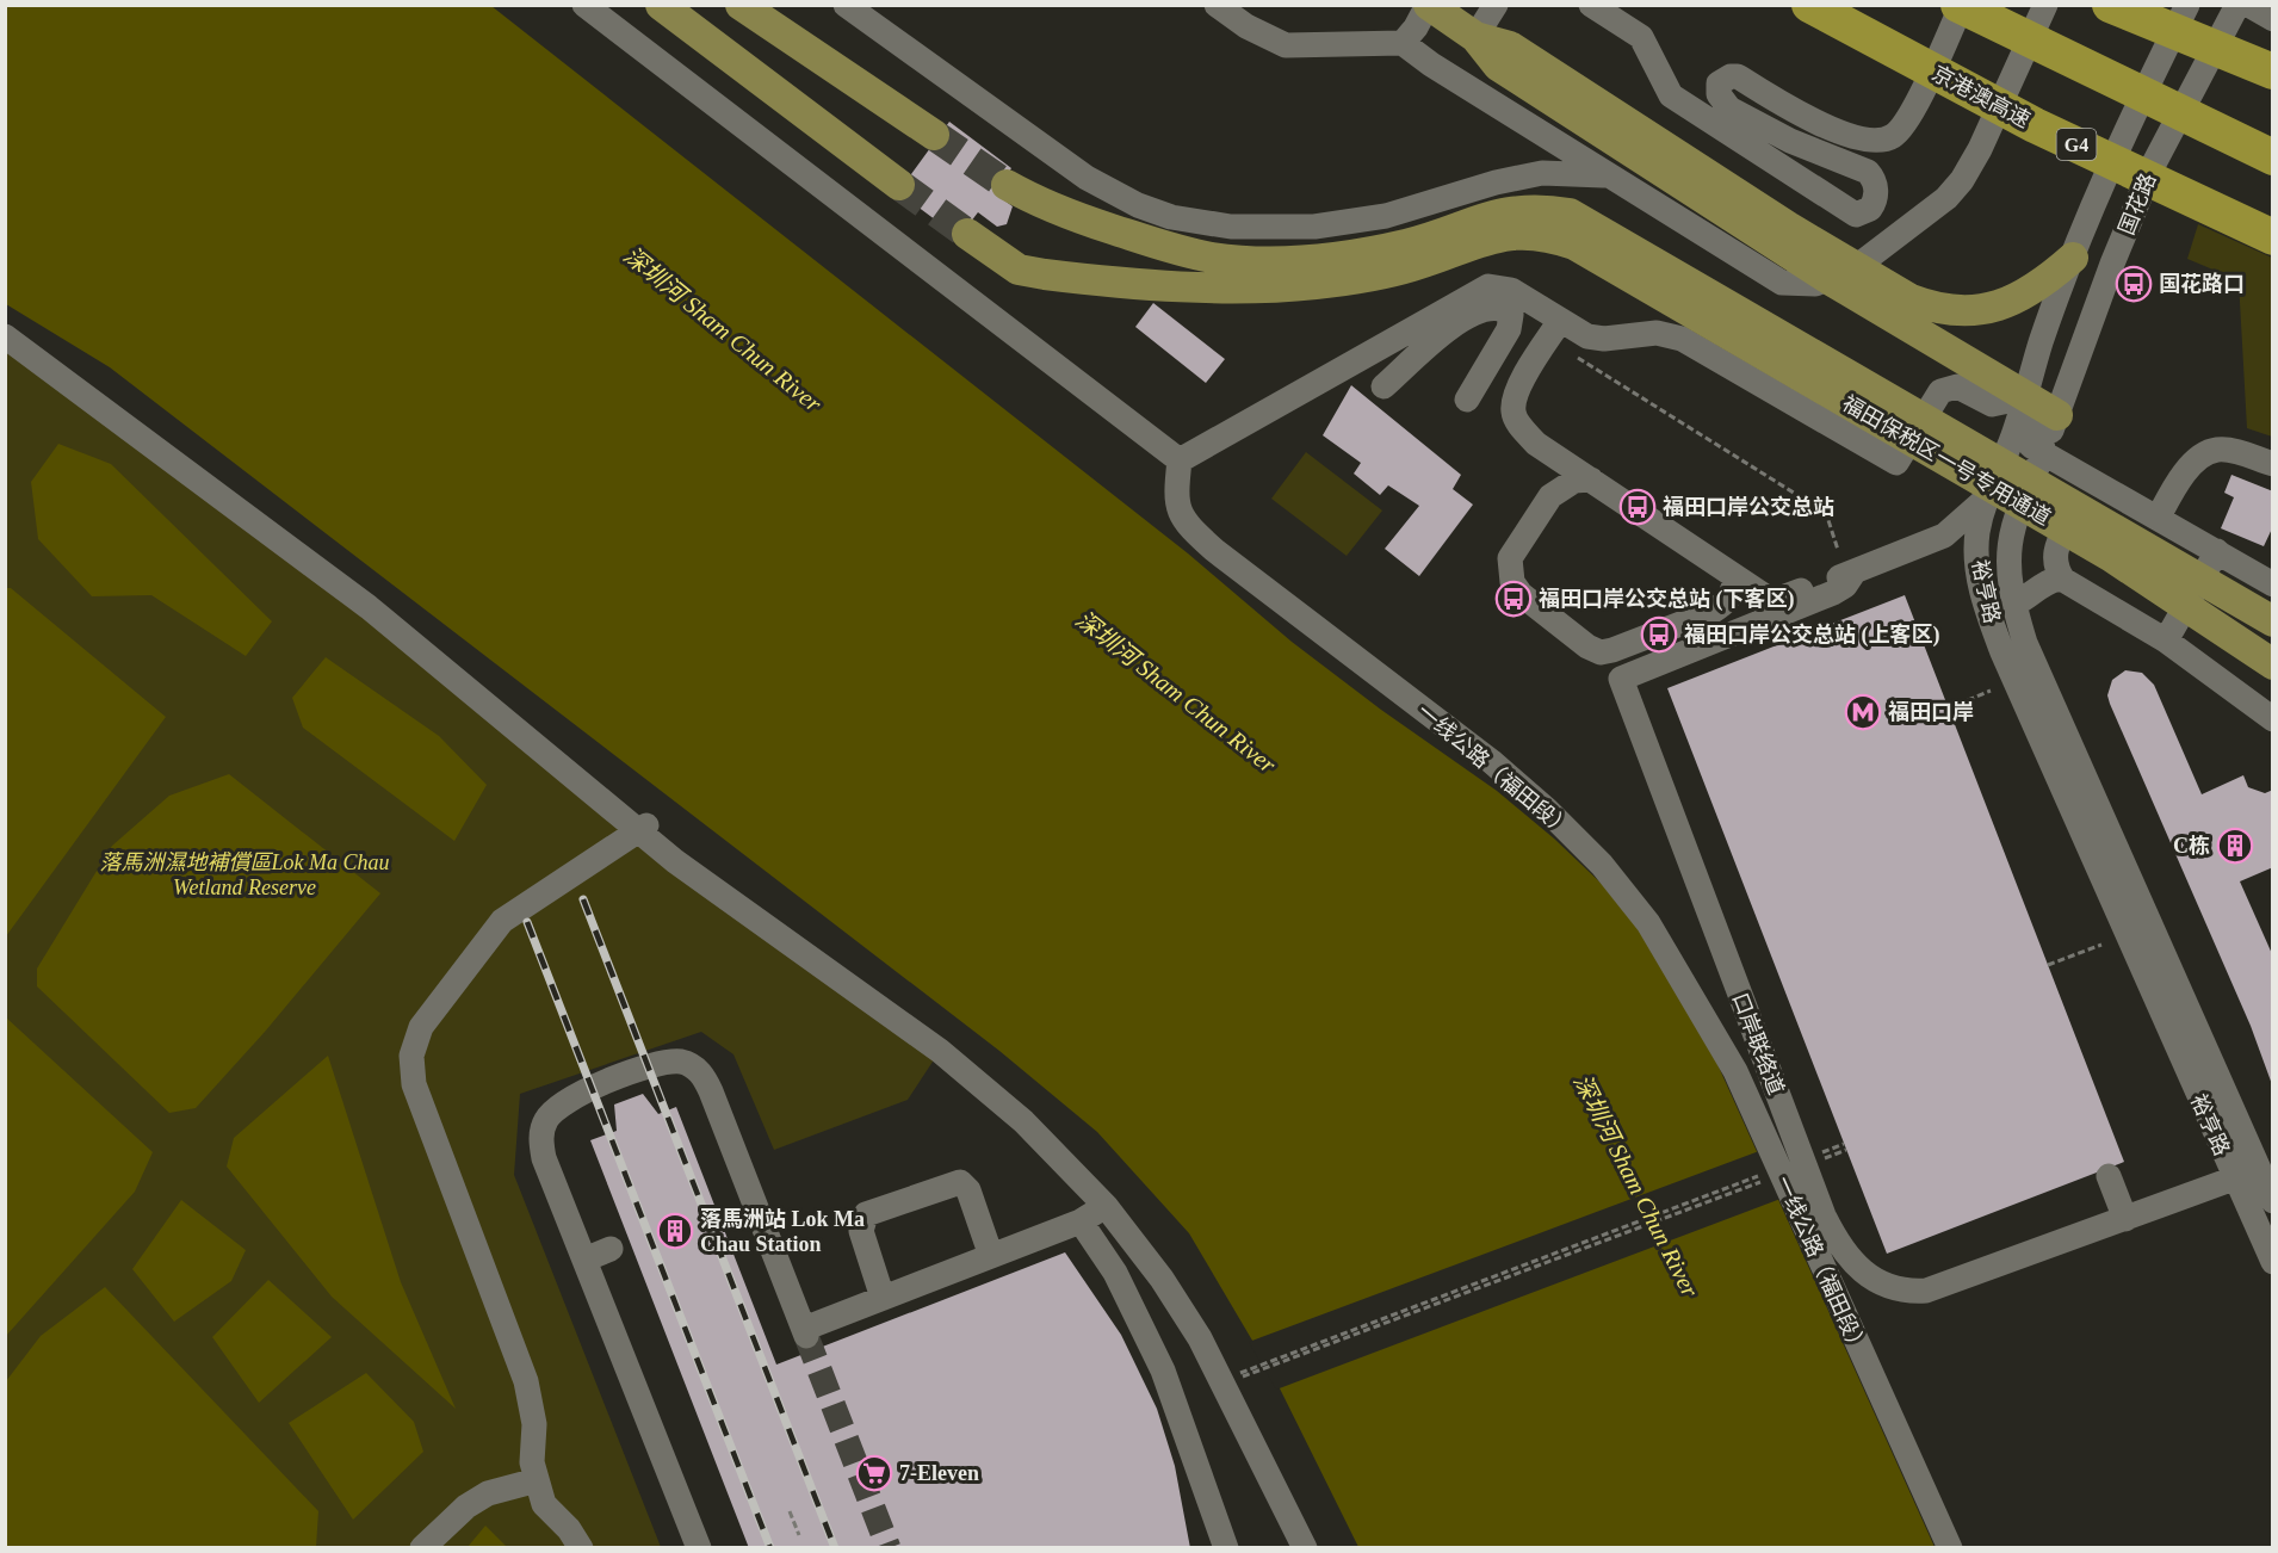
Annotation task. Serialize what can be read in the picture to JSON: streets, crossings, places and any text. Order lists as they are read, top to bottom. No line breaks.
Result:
{"streets":{"highway":["京港澳高速","G4"],"main road":["福田保税区一号专用通道"],"street":["国花路","裕亨路","一线公路（福田段）","口岸联络道"]},"crossings":[["国花路","裕亨路"],["裕亨路","口岸联络道"]],"water":["深圳河 Sham Chun River"],"parks":["落馬洲濕地補償區Lok Ma Chau Wetland Reserve"],"places":{"bus stop":["国花路口","福田口岸公交总站","福田口岸公交总站 (下客区)","福田口岸公交总站 (上客区)"],"metro station":["福田口岸"],"building":["C栋","落馬洲站 Lok Ma Chau Station"],"supermarket":["7-Eleven"]}}
